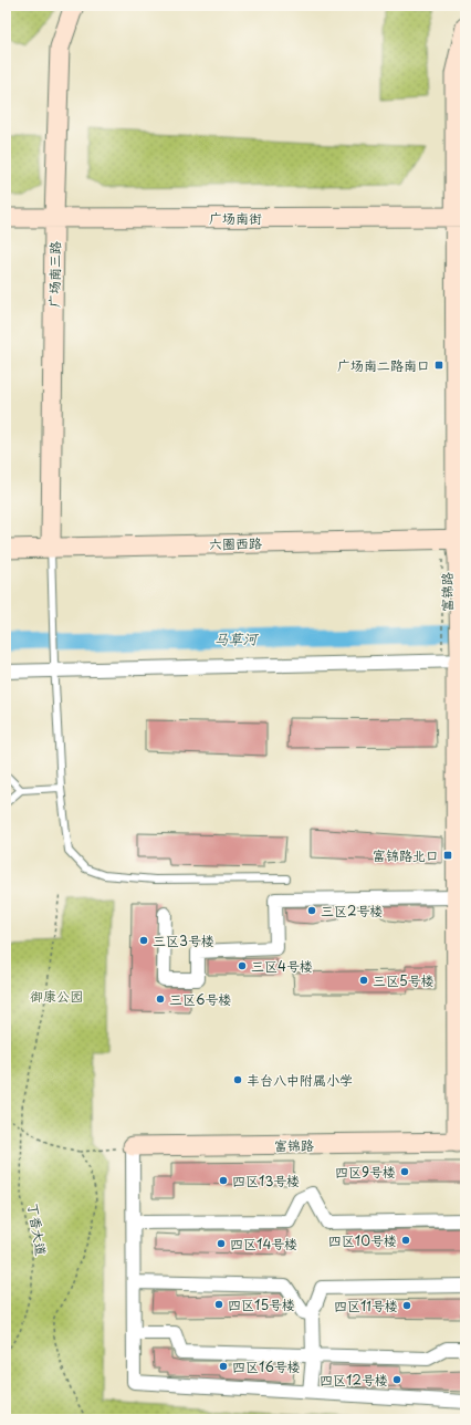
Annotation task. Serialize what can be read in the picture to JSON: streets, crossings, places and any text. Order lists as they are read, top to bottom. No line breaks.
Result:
{"streets":{"street":["广场南街","广场南三路","六圈西路","富锦路"],"path":["丁香大道"]},"crossings":[["广场南街","广场南三路"],["广场南街","富锦路"],["广场南三路","六圈西路"],["六圈西路","富锦路"]],"water":["马草河"],"parks":["御康公园"],"places":{"transit":["广场南二路南口","富锦路北口"],"other":["三区2号楼","三区3号楼","三区4号楼","三区5号楼","三区6号楼","丰台八中附属小学","四区9号楼","四区13号楼","四区10号楼","四区14号楼","四区15号楼","四区11号楼","四区16号楼","四区12号楼"]}}
